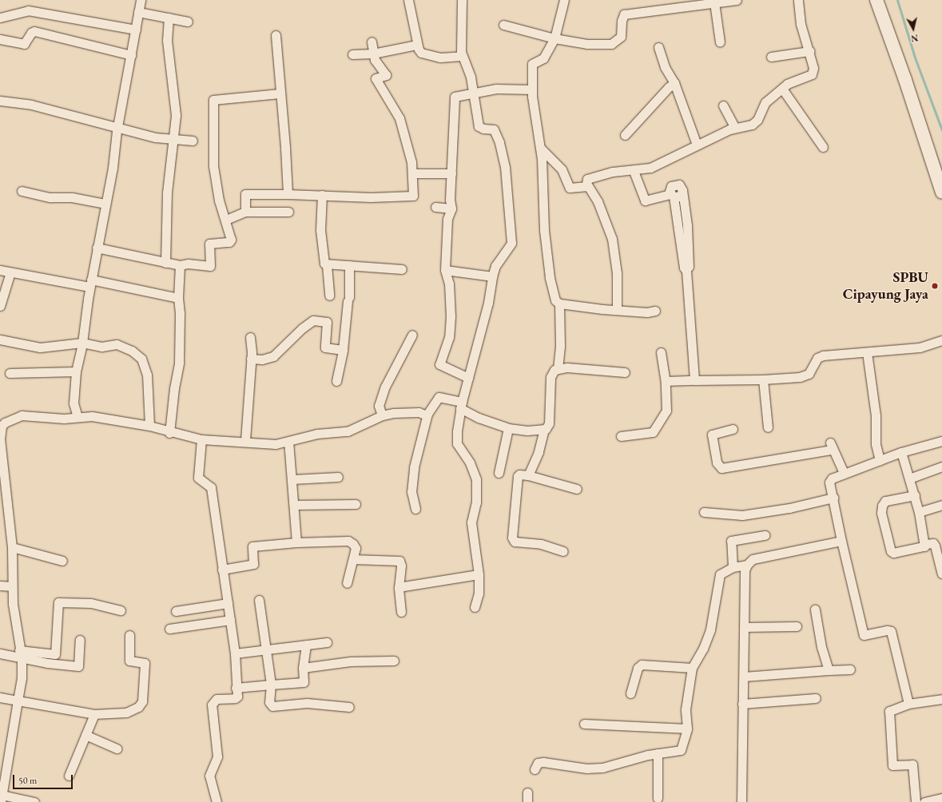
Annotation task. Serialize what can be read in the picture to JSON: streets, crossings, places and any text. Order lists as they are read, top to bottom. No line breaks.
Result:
{"places":["SPBU Cipayung Jaya"],"scale_bar":"50 m","north":"bottom"}
